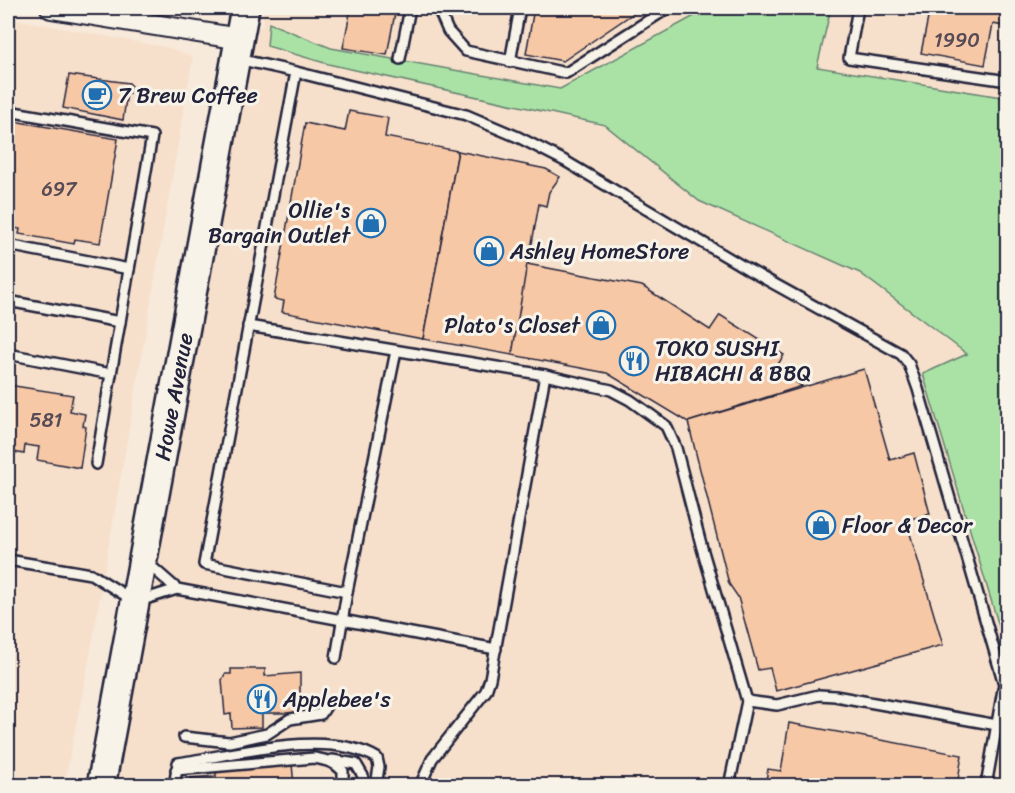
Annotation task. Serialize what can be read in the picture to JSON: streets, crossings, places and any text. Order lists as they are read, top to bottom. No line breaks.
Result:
{"streets":{"street":["Howe Avenue"]},"places":{"cafe":["7 Brew Coffee"],"shop":["Ollie's Bargain Outlet","Ashley HomeStore","Plato's Closet","Floor & Decor"],"restaurant":["TOKO SUSHI HIBACHI & BBQ","Applebee's"]},"house_numbers":["1990","697","581"]}
